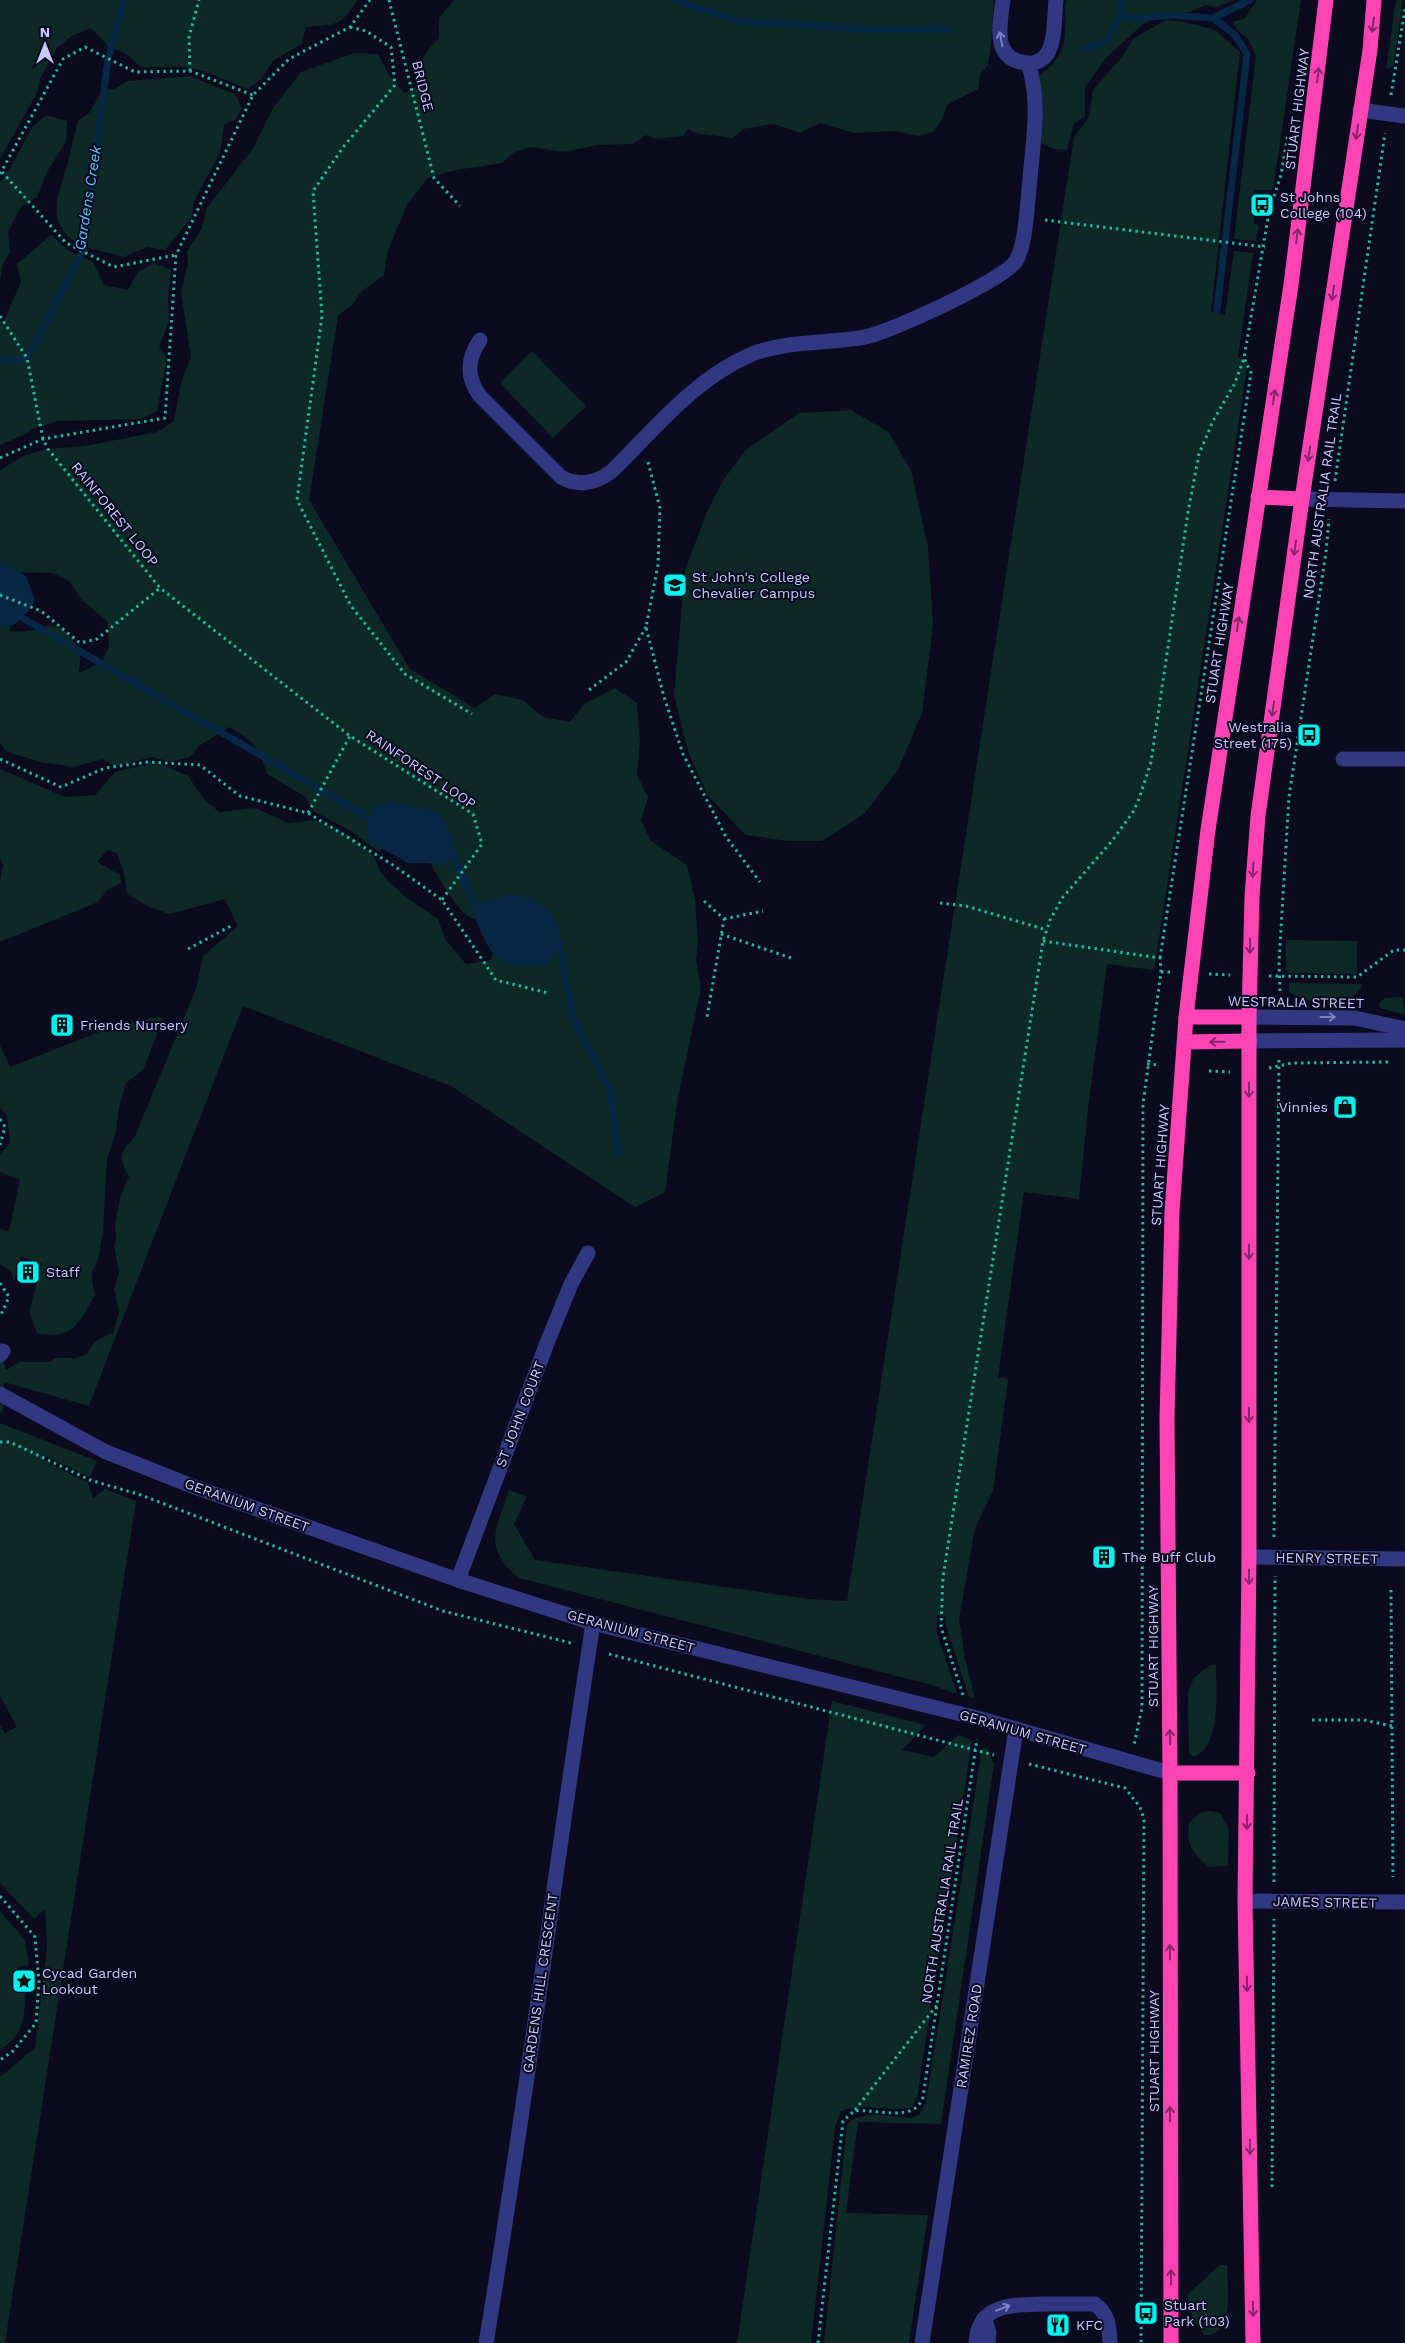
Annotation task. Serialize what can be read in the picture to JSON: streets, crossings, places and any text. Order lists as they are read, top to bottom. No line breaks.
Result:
{"streets":{"highway":["STUART HIGHWAY","WESTRALIA STREET"],"street":["ST JOHN COURT","GERANIUM STREET","HENRY STREET","JAMES STREET","GARDENS HILL CRESCENT","RAMIREZ ROAD"],"path":["BRIDGE","NORTH AUSTRALIA RAIL TRAIL","RAINFOREST LOOP"]},"crossings":[["STUART HIGHWAY","WESTRALIA STREET"],["STUART HIGHWAY","GERANIUM STREET"],["NORTH AUSTRALIA RAIL TRAIL","GERANIUM STREET"],["ST JOHN COURT","GERANIUM STREET"],["GERANIUM STREET","GARDENS HILL CRESCENT"],["GERANIUM STREET","RAMIREZ ROAD"]],"one_way":["WESTRALIA STREET"],"water":["Gardens Creek"],"places":{"bus stop":["St Johns College (104)","Westralia Street (175)","Stuart Park (103)"],"school or university":["St John's College Chevalier Campus"],"building":["Friends Nursery","Staff","The Buff Club"],"shop":["Vinnies"],"place":["Cycad Garden Lookout"],"restaurant":["KFC"]},"north":"top"}
